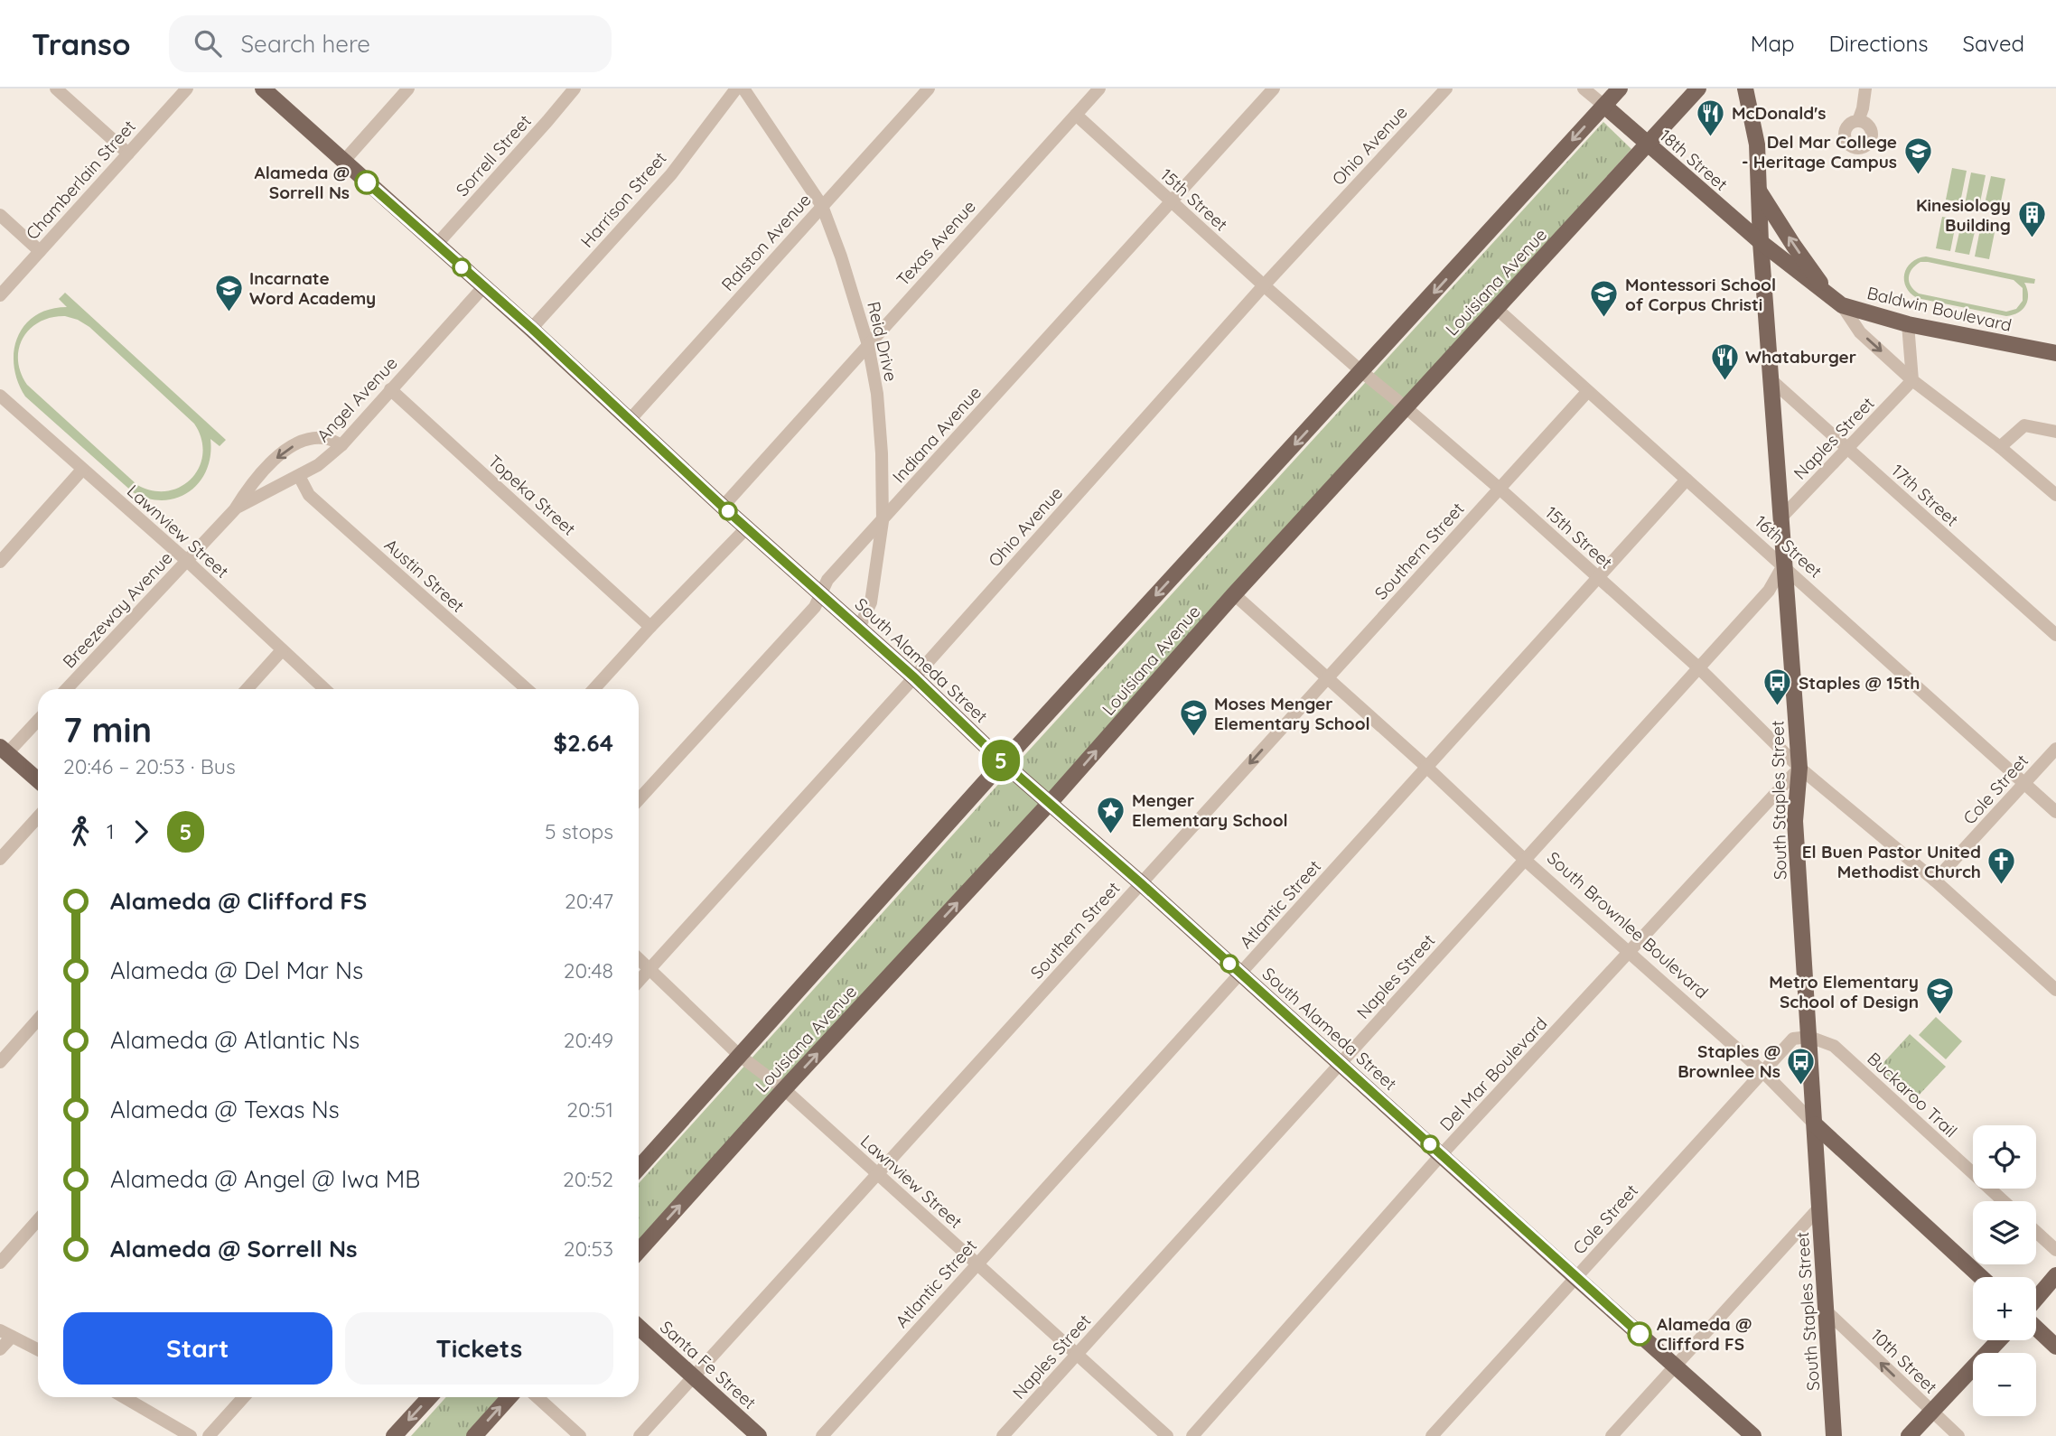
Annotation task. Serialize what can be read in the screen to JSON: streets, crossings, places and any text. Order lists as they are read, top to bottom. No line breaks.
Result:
{"streets":{"main road":["18th Street","Louisiana Avenue","Baldwin Boulevard","South Alameda Street","South Staples Street","South Brownlee Boulevard","Santa Fe Street"],"street":["Ohio Avenue","Sorrell Street","Chamberlain Street","Harrison Street","15th Street","Ralston Avenue","Texas Avenue","Reid Drive","Angel Avenue","Indiana Avenue","Naples Street","Topeka Street","17th Street","Lawnview Street","16th Street","Southern Street","Austin Street","Breezeway Avenue","Cole Street","Atlantic Street","Del Mar Boulevard","Buckaroo Trail","10th Street"]},"crossings":[["Ohio Avenue","15th Street"],["Ohio Avenue","Lawnview Street"],["Ohio Avenue","South Alameda Street"],["Sorrell Street","South Alameda Street"],["18th Street","Louisiana Avenue"],["18th Street","Baldwin Boulevard"],["18th Street","South Staples Street"],["Harrison Street","South Alameda Street"],["15th Street","Texas Avenue"],["15th Street","Louisiana Avenue"],["15th Street","Indiana Avenue"],["15th Street","Naples Street"],["15th Street","Southern Street"],["15th Street","Cole Street"],["15th Street","South Staples Street"],["15th Street","Atlantic Street"],["15th Street","Del Mar Boulevard"],["Ralston Avenue","Reid Drive"],["Ralston Avenue","South Alameda Street"],["Texas Avenue","Reid Drive"],["Texas Avenue","South Alameda Street"],["Louisiana Avenue","Lawnview Street"],["Louisiana Avenue","16th Street"],["Louisiana Avenue","South Alameda Street"],["Louisiana Avenue","South Brownlee Boulevard"],["Baldwin Boulevard","South Staples Street"],["Reid Drive","Indiana Avenue"],["Reid Drive","South Alameda Street"],["Angel Avenue","Topeka Street"],["Angel Avenue","Austin Street"],["Angel Avenue","Breezeway Avenue"],["Angel Avenue","South Alameda Street"],["Indiana Avenue","South Alameda Street"],["Naples Street","17th Street"],["Naples Street","Lawnview Street"],["Naples Street","16th Street"],["Naples Street","South Alameda Street"],["Naples Street","South Staples Street"],["Naples Street","South Brownlee Boulevard"],["17th Street","South Staples Street"],["Lawnview Street","Southern Street"],["Lawnview Street","Breezeway Avenue"],["Lawnview Street","Atlantic Street"],["16th Street","Southern Street"],["16th Street","Cole Street"],["16th Street","South Staples Street"],["16th Street","Atlantic Street"],["Southern Street","South Alameda Street"],["Southern Street","South Brownlee Boulevard"],["Southern Street","Santa Fe Street"],["South Alameda Street","Cole Street"],["South Alameda Street","Atlantic Street"],["South Alameda Street","Del Mar Boulevard"],["Cole Street","South Staples Street"],["Cole Street","South Brownlee Boulevard"],["Cole Street","Buckaroo Trail"],["South Staples Street","South Brownlee Boulevard"],["South Staples Street","Del Mar Boulevard"],["South Staples Street","Buckaroo Trail"],["South Staples Street","10th Street"],["Atlantic Street","South Brownlee Boulevard"],["South Brownlee Boulevard","Del Mar Boulevard"]],"one_way":["10th Street"],"places":{"restaurant":["McDonald's","Whataburger"],"school or university":["Del Mar College - Heritage Campus","Incarnate Word Academy","Montessori School of Corpus Christi","Moses Menger Elementary School","Metro Elementary School of Design"],"other":["Alameda @ Sorrell Ns","Alameda @ Clifford FS"],"building":["Kinesiology Building"],"bus stop":["Staples @ 15th","Staples @ Brownlee Ns"],"place":["Menger Elementary School"],"church":["El Buen Pastor United Methodist Church"]},"lines":["bus line 5"],"page":{"header":"Transo","search":"Search here","nav":["Map","Directions","Saved"],"on_map":"5","heading":["7 min","20:46 – 20:53 · Bus","$2.64"],"legs":["1","5","5 stops"],"list":[{"name":"Alameda @ Clifford FS","value":"20:47"},{"name":"Alameda @ Del Mar Ns","value":"20:48"},{"name":"Alameda @ Atlantic Ns","value":"20:49"},{"name":"Alameda @ Texas Ns","value":"20:51"},{"name":"Alameda @ Angel @ Iwa MB","value":"20:52"},{"name":"Alameda @ Sorrell Ns","value":"20:53"}],"map_buttons":["+","−"],"buttons":["Start","Tickets"]}}
